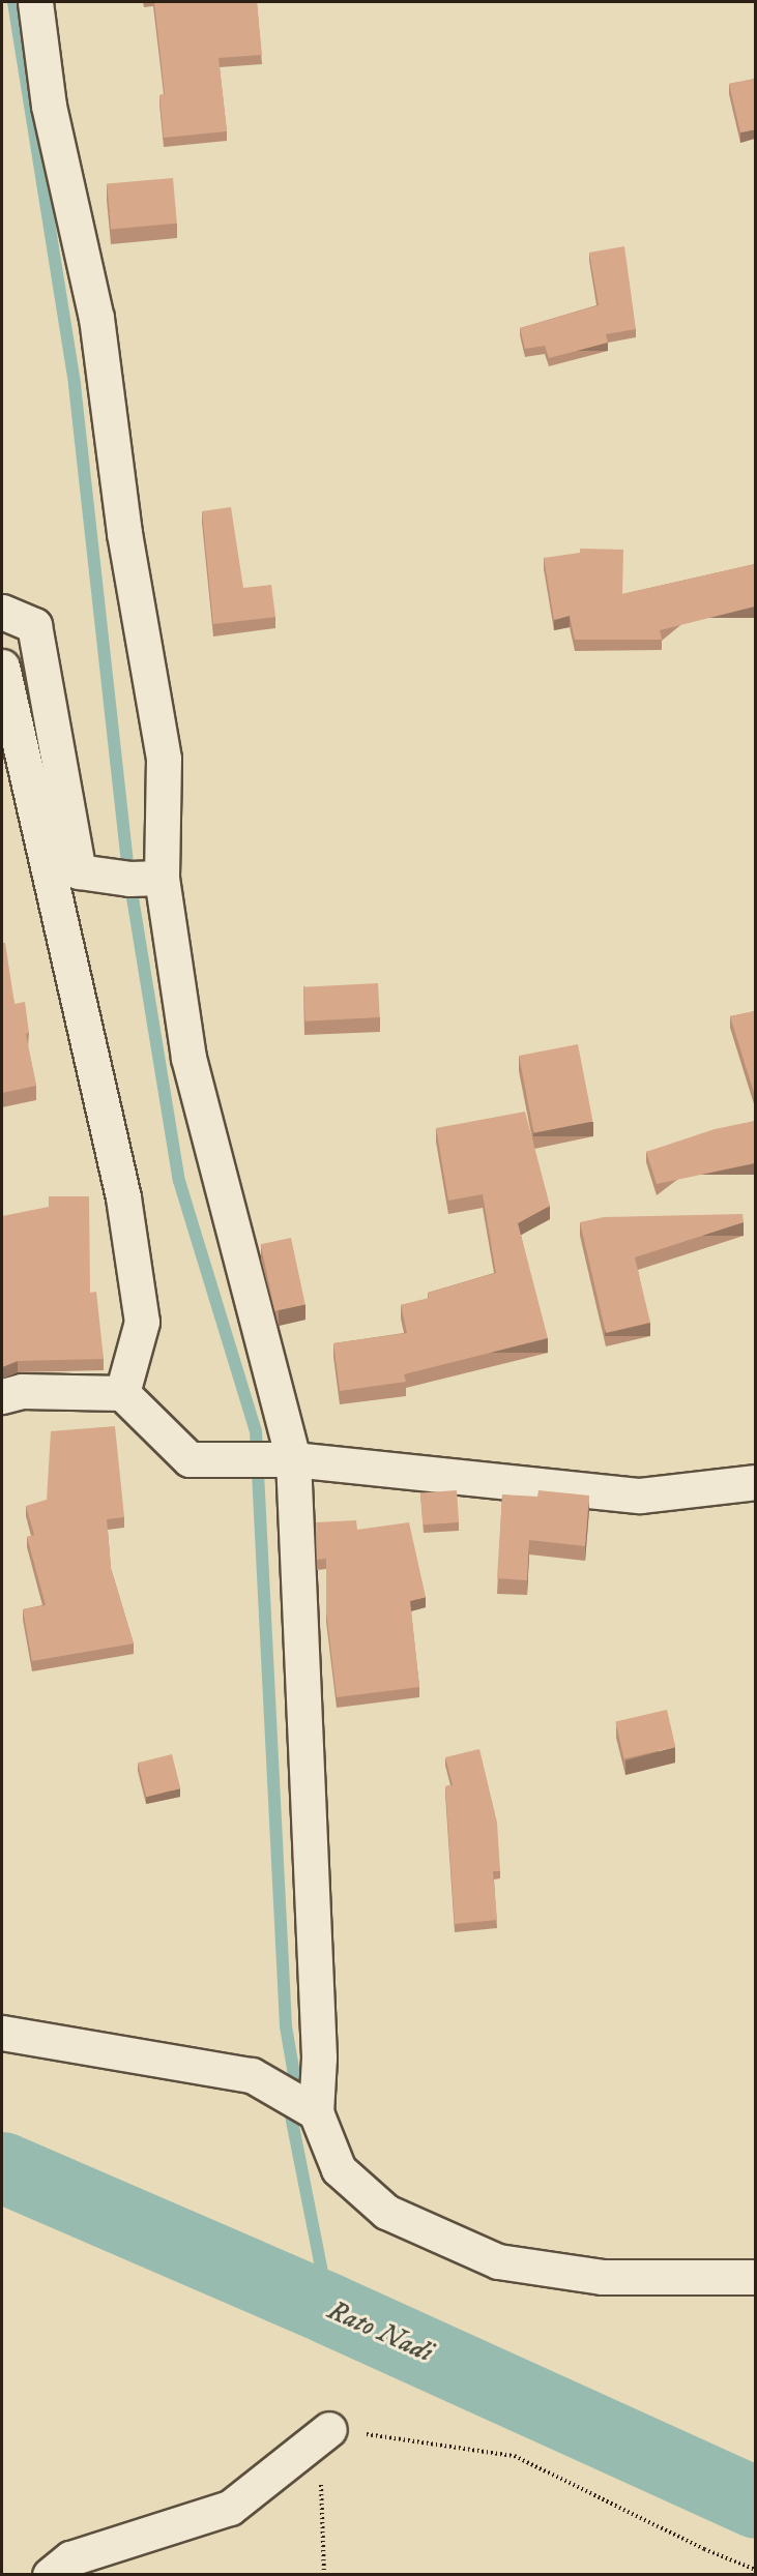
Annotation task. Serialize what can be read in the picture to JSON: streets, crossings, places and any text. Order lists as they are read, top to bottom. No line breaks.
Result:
{"water":["Rato Nadi"]}
